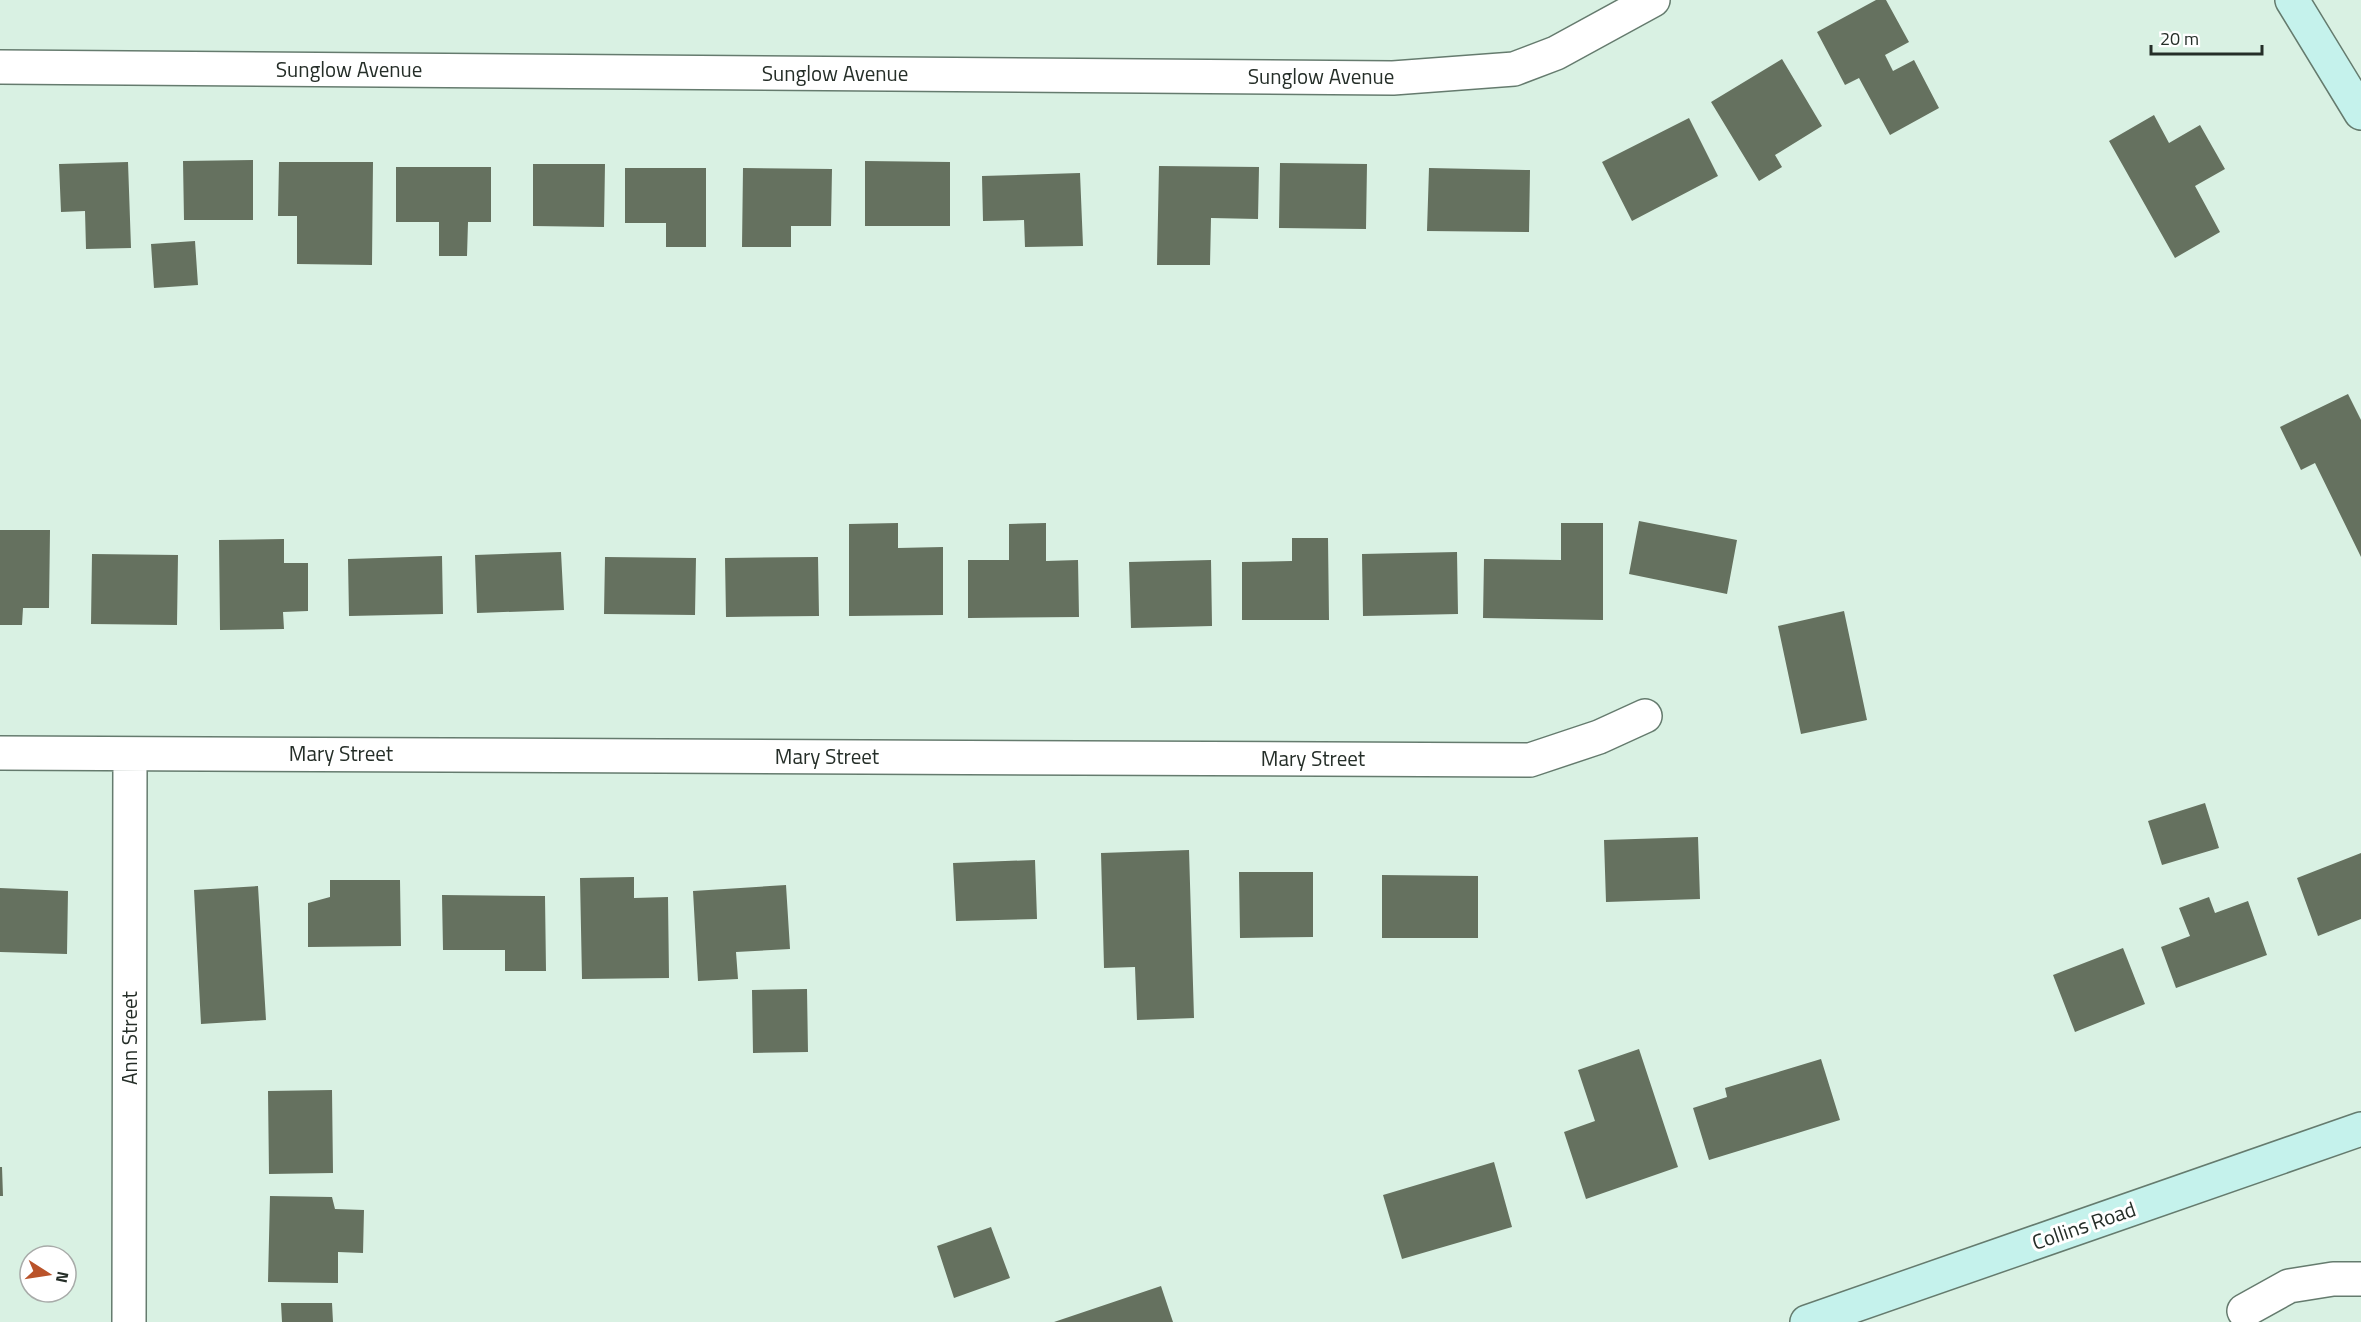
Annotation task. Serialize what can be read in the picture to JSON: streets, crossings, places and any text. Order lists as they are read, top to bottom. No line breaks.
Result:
{"streets":{"main road":["Collins Road"],"street":["Sunglow Avenue","Mary Street","Ann Street"]},"crossings":[["Mary Street","Ann Street"]],"scale_bar":"20 m","north":"right"}
